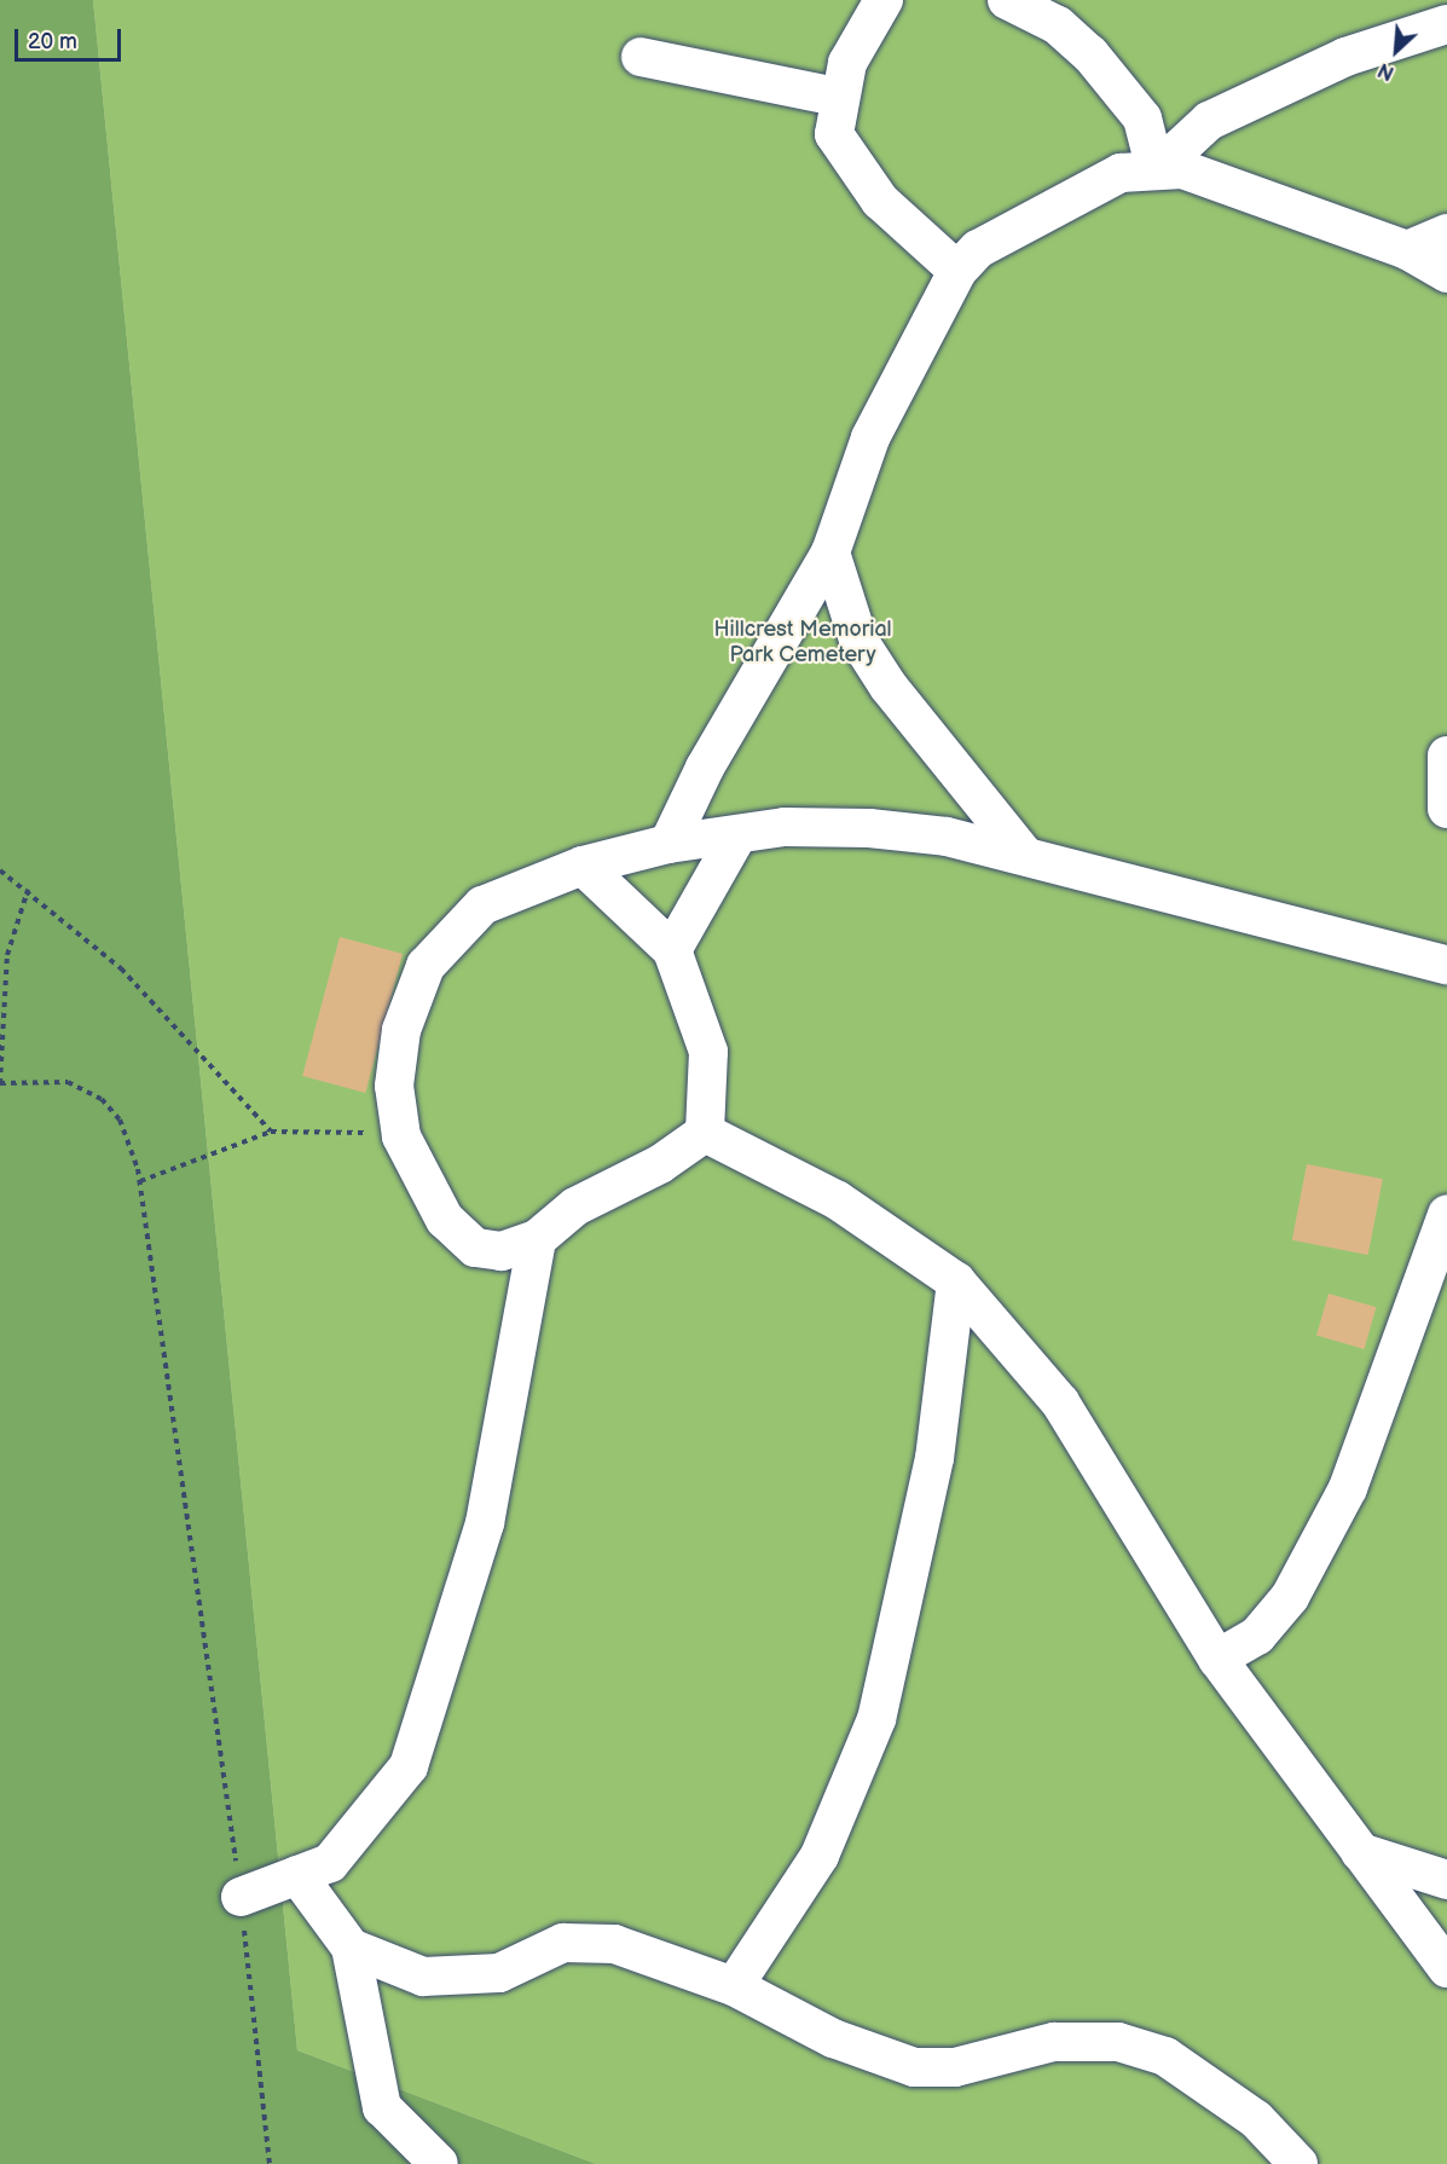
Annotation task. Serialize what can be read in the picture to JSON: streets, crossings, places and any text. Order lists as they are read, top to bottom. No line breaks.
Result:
{"parks":["Hillcrest Memorial Park Cemetery"],"scale_bar":"20 m","north":"bottom left"}
